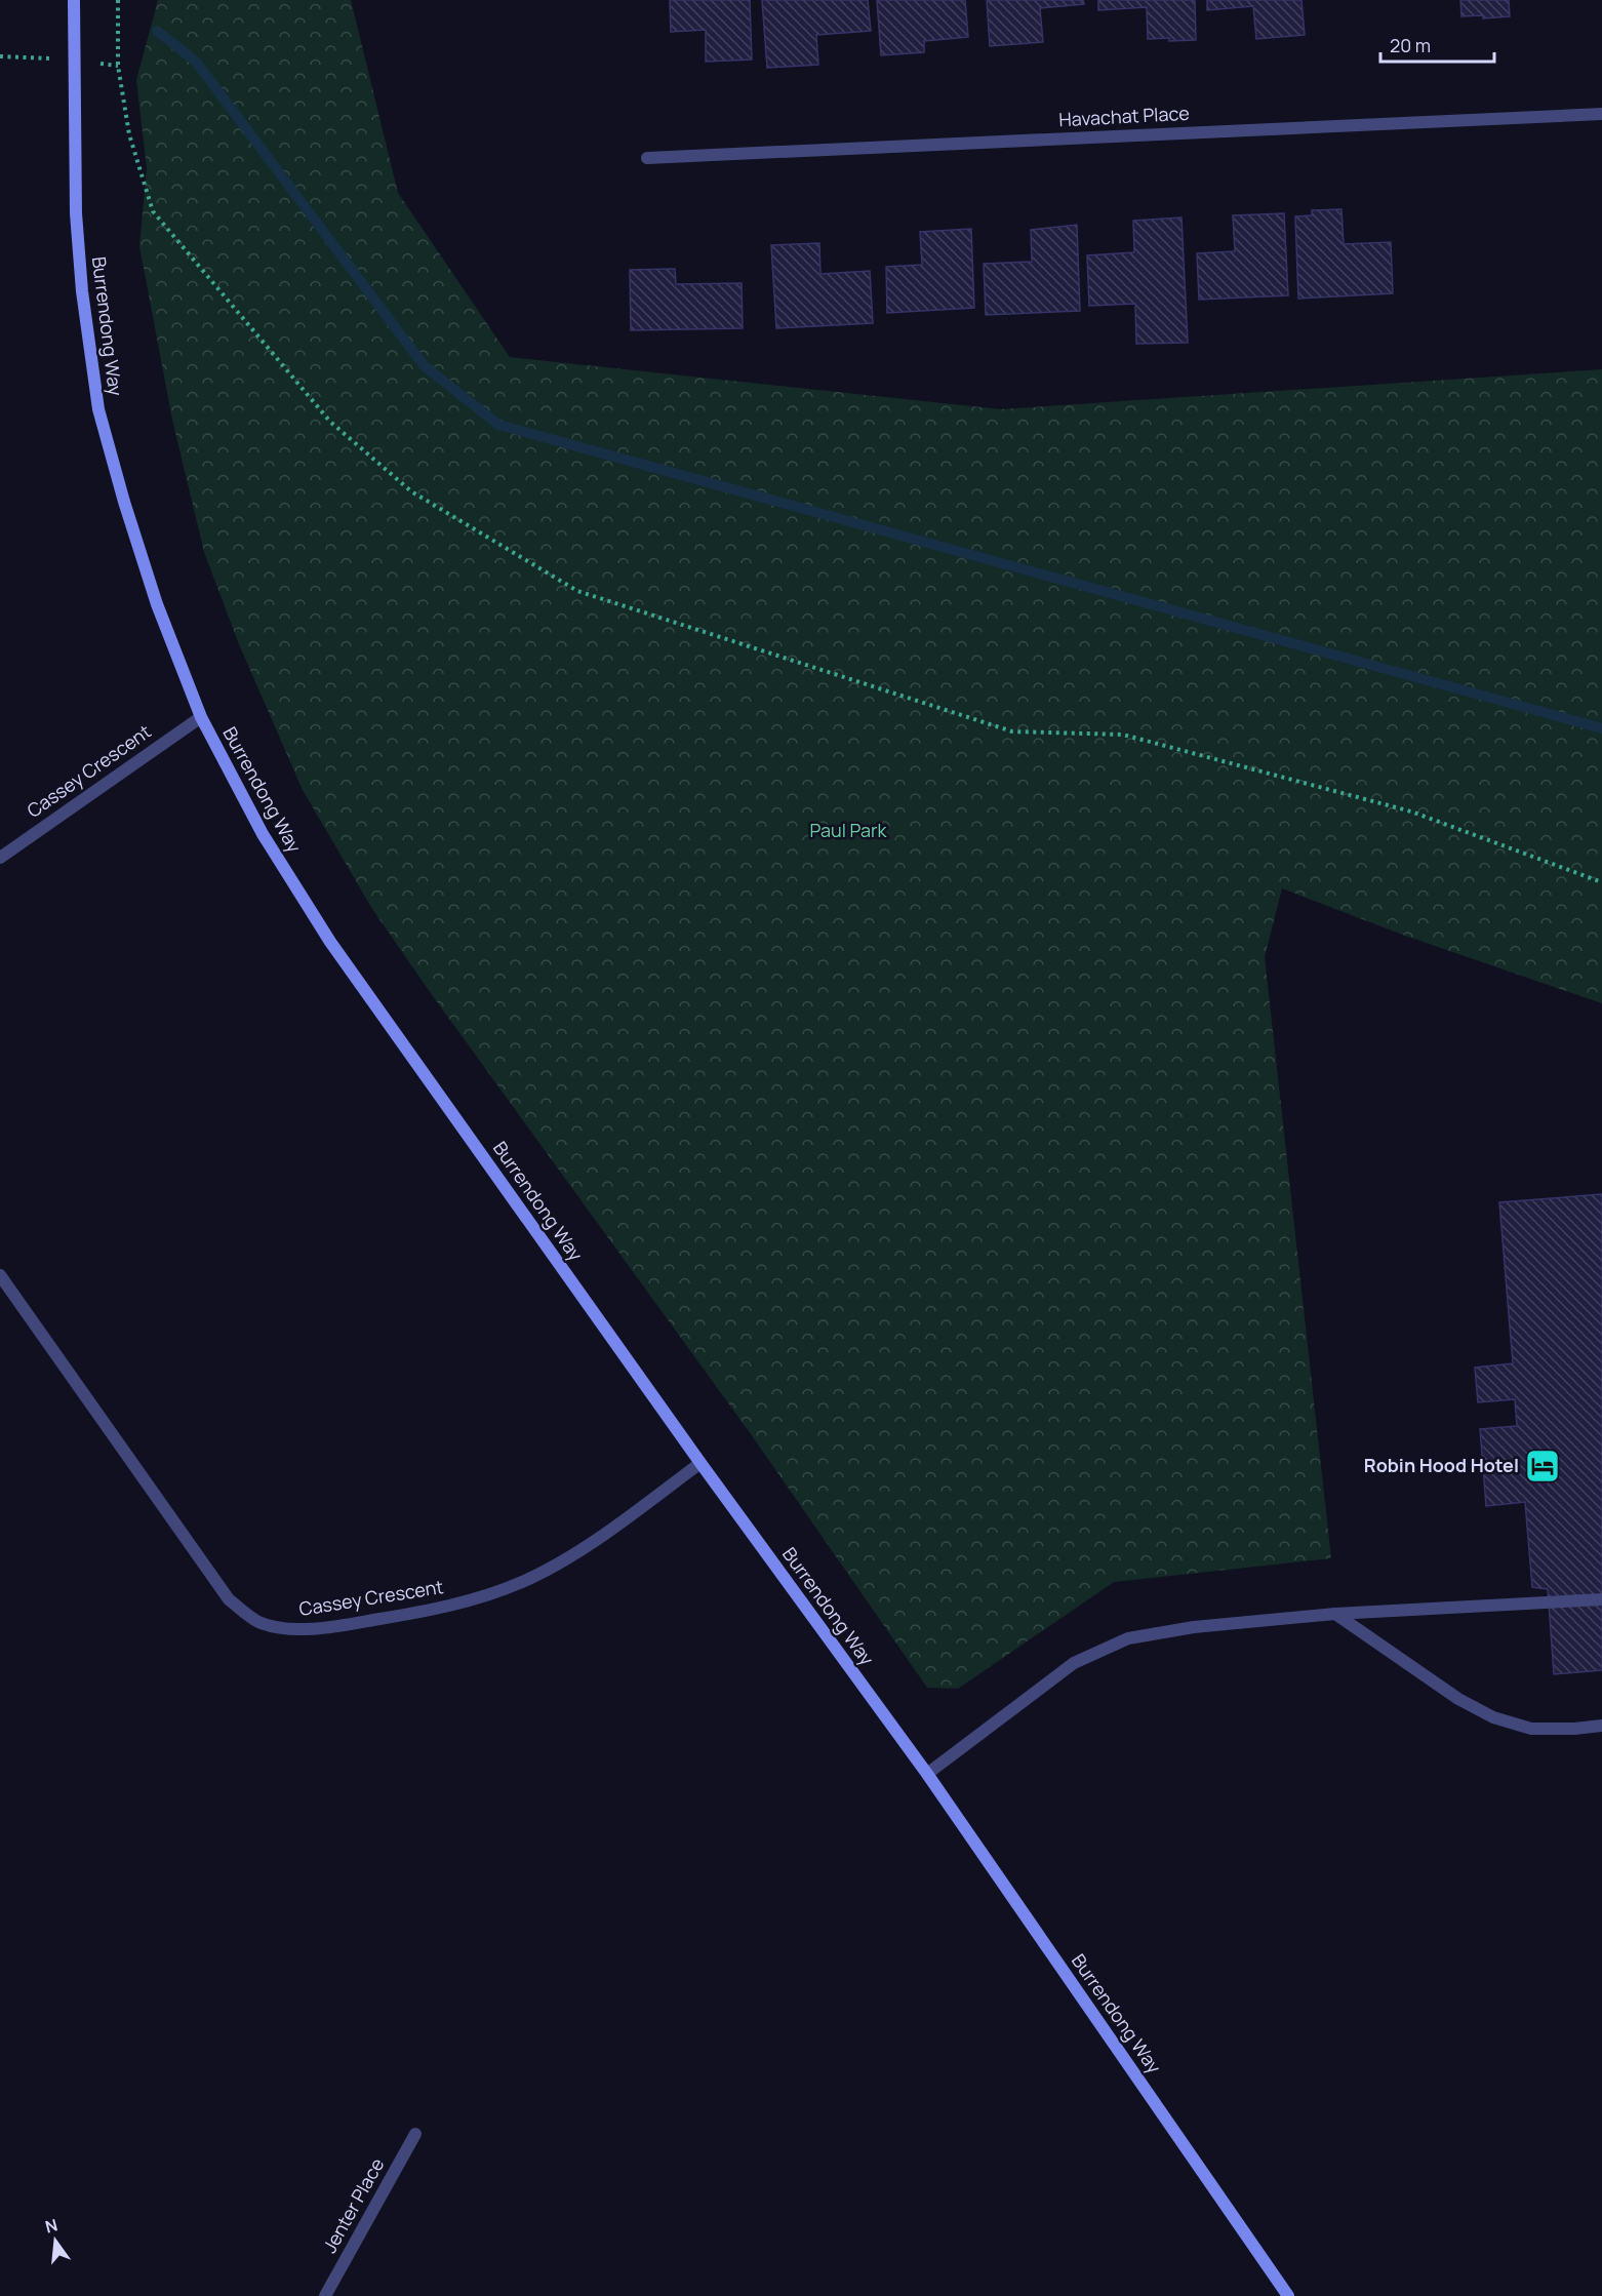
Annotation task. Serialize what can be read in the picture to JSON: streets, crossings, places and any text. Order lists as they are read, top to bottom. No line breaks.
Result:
{"streets":{"main road":["Burrendong Way"],"street":["Havachat Place","Cassey Crescent","Jenter Place"]},"crossings":[["Burrendong Way","Cassey Crescent"]],"parks":["Paul Park"],"places":{"hotel":["Robin Hood Hotel"]},"scale_bar":"20 m","north":"top"}
